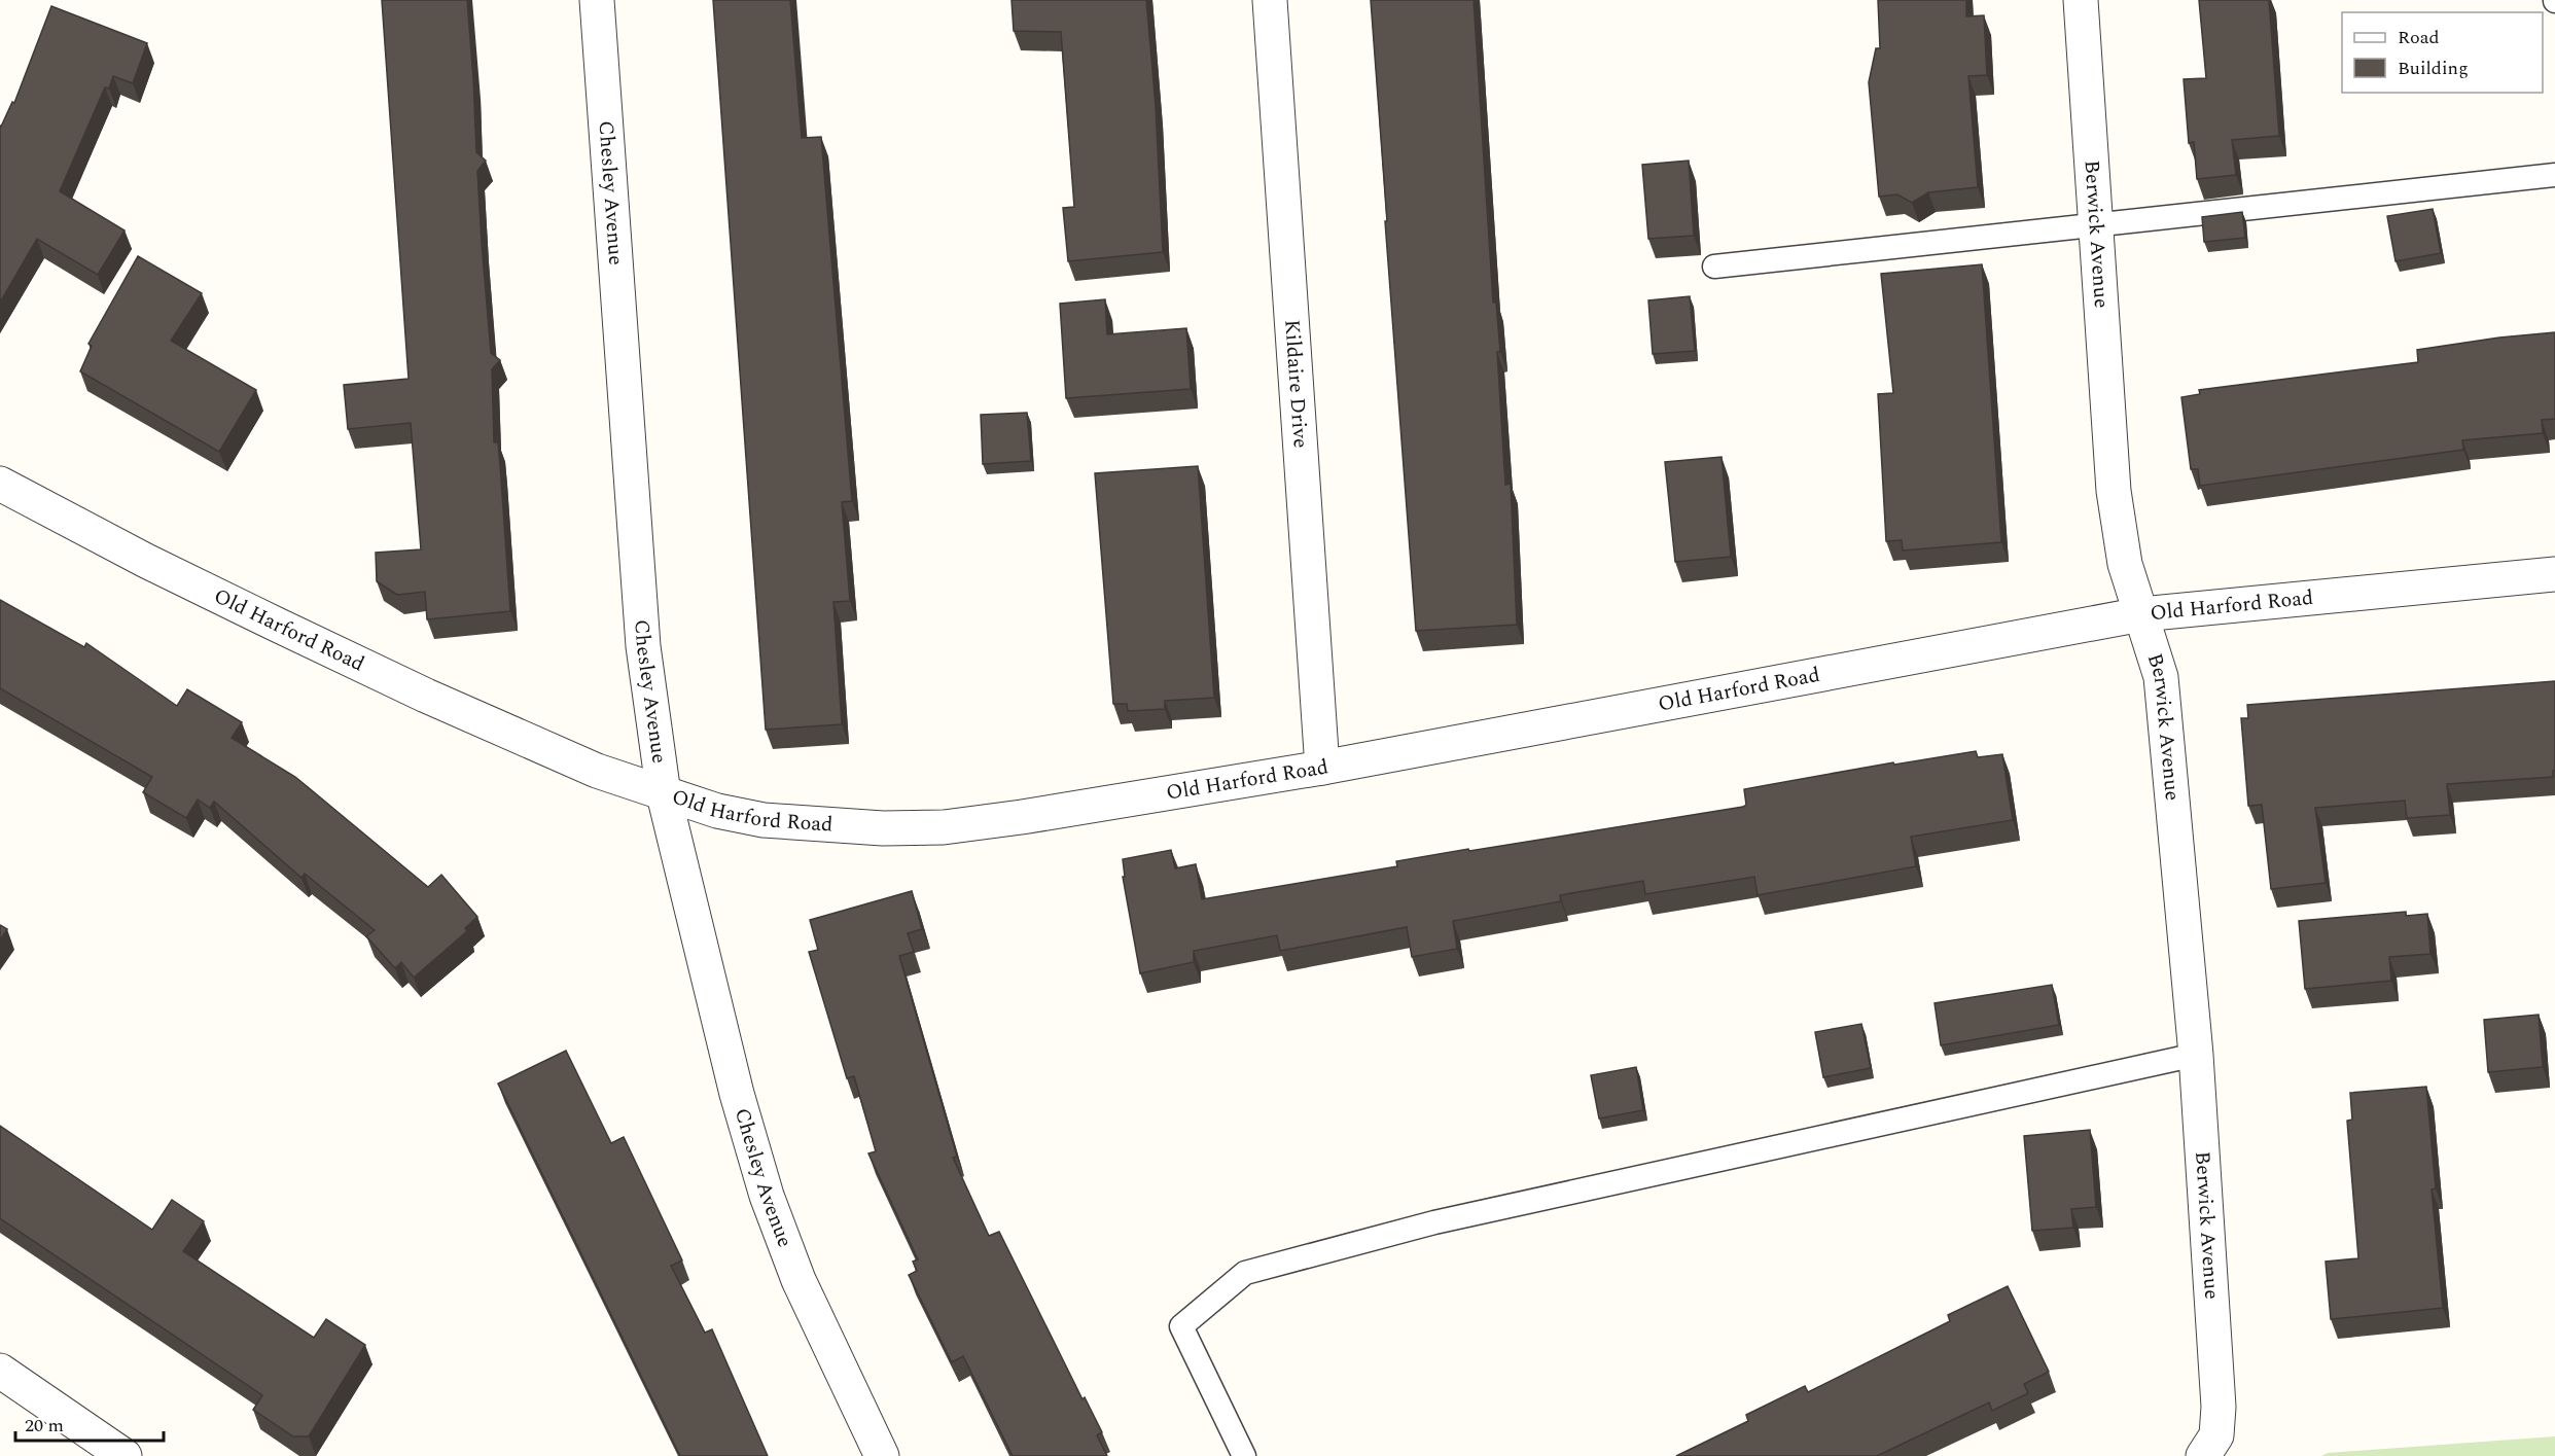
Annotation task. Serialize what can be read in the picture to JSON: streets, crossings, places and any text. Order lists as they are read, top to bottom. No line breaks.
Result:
{"streets":{"street":["Chesley Avenue","Berwick Avenue","Kildaire Drive","Old Harford Road"]},"crossings":[["Chesley Avenue","Old Harford Road"],["Berwick Avenue","Old Harford Road"],["Kildaire Drive","Old Harford Road"]],"legend":["Road","Building"],"scale_bar":"20 m"}
